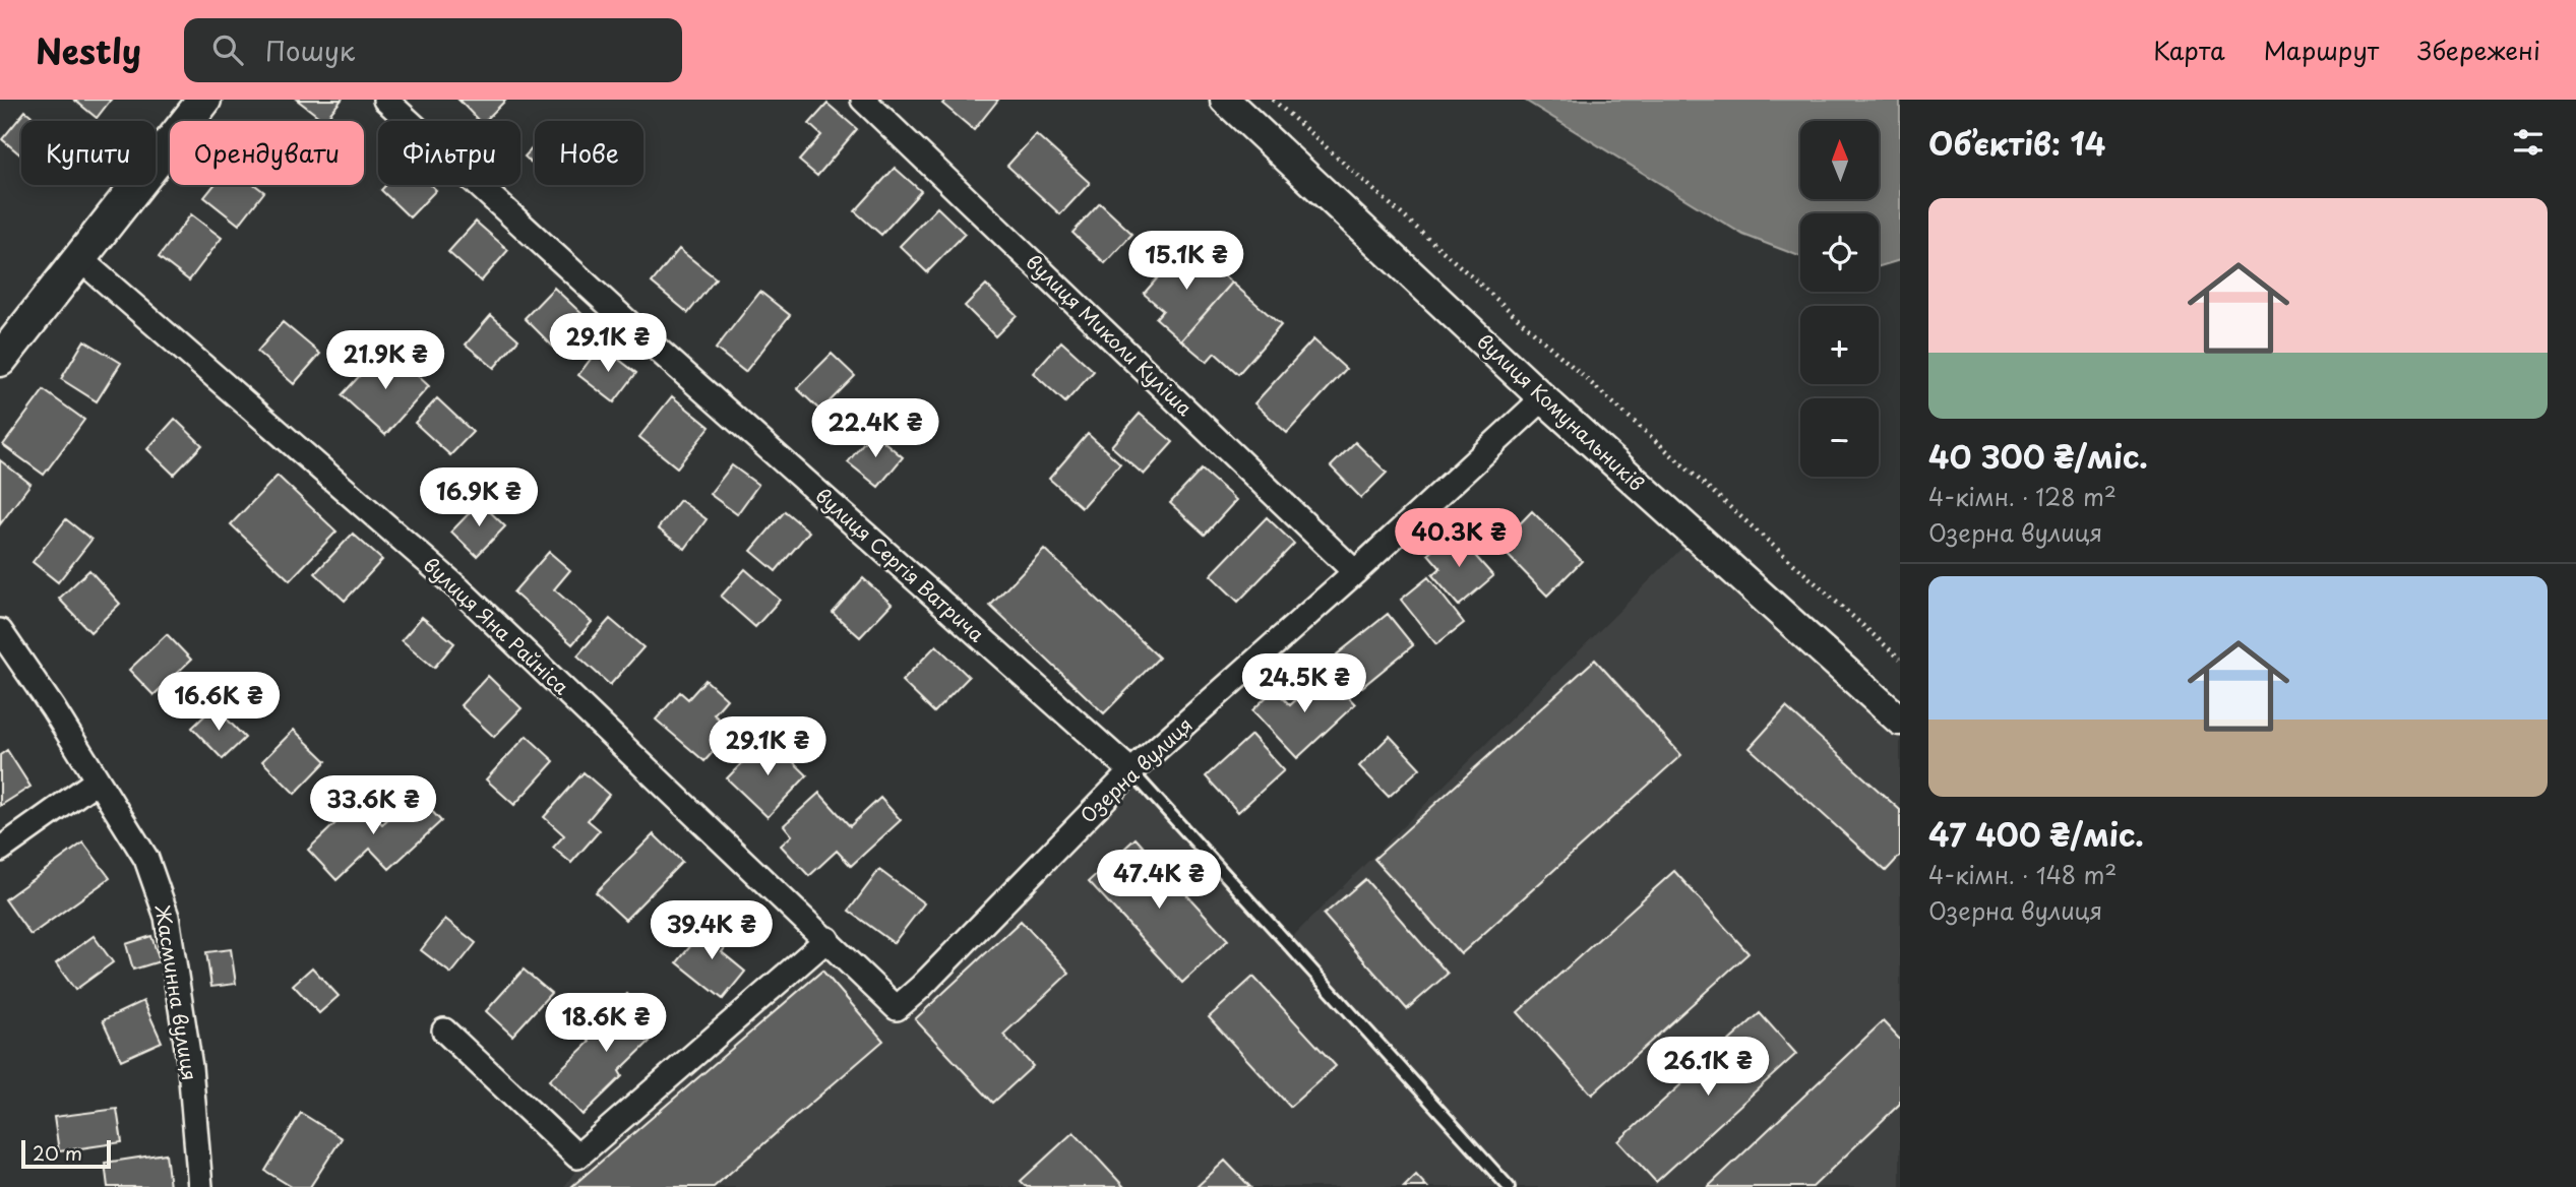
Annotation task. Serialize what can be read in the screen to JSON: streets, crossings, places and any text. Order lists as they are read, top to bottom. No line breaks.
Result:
{"streets":{"street":["вулиця Миколи Куліша","вулиця Комунальників","вулиця Сергія Ватрича","вулиця Яна Райніса","Озерна вулиця","Жасминна вулиця"]},"crossings":[["вулиця Миколи Куліша","Озерна вулиця"],["вулиця Комунальників","Озерна вулиця"],["вулиця Сергія Ватрича","Озерна вулиця"],["вулиця Яна Райніса","Озерна вулиця"]],"scale_bar":"20 m","north":"top","page":{"header":"Nestly","search":"Пошук","nav":["Карта","Маршрут","Збережені"],"heading":"Об’єктів: 14","map_buttons":["+","−"],"chip":["Купити","Орендувати","Фільтри","Нове"],"list":[{"name":"40 300 ₴/міс.","note":"4-кімн. · 128 m² · Озерна вулиця"},{"name":"47 400 ₴/міс.","note":"4-кімн. · 148 m² · Озерна вулиця"}],"price":["15.1K ₴","29.1K ₴","21.9K ₴","22.4K ₴","16.9K ₴","40.3K ₴","24.5K ₴","16.6K ₴","29.1K ₴","33.6K ₴","47.4K ₴","39.4K ₴","18.6K ₴","26.1K ₴"],"scale":"20 m"}}
